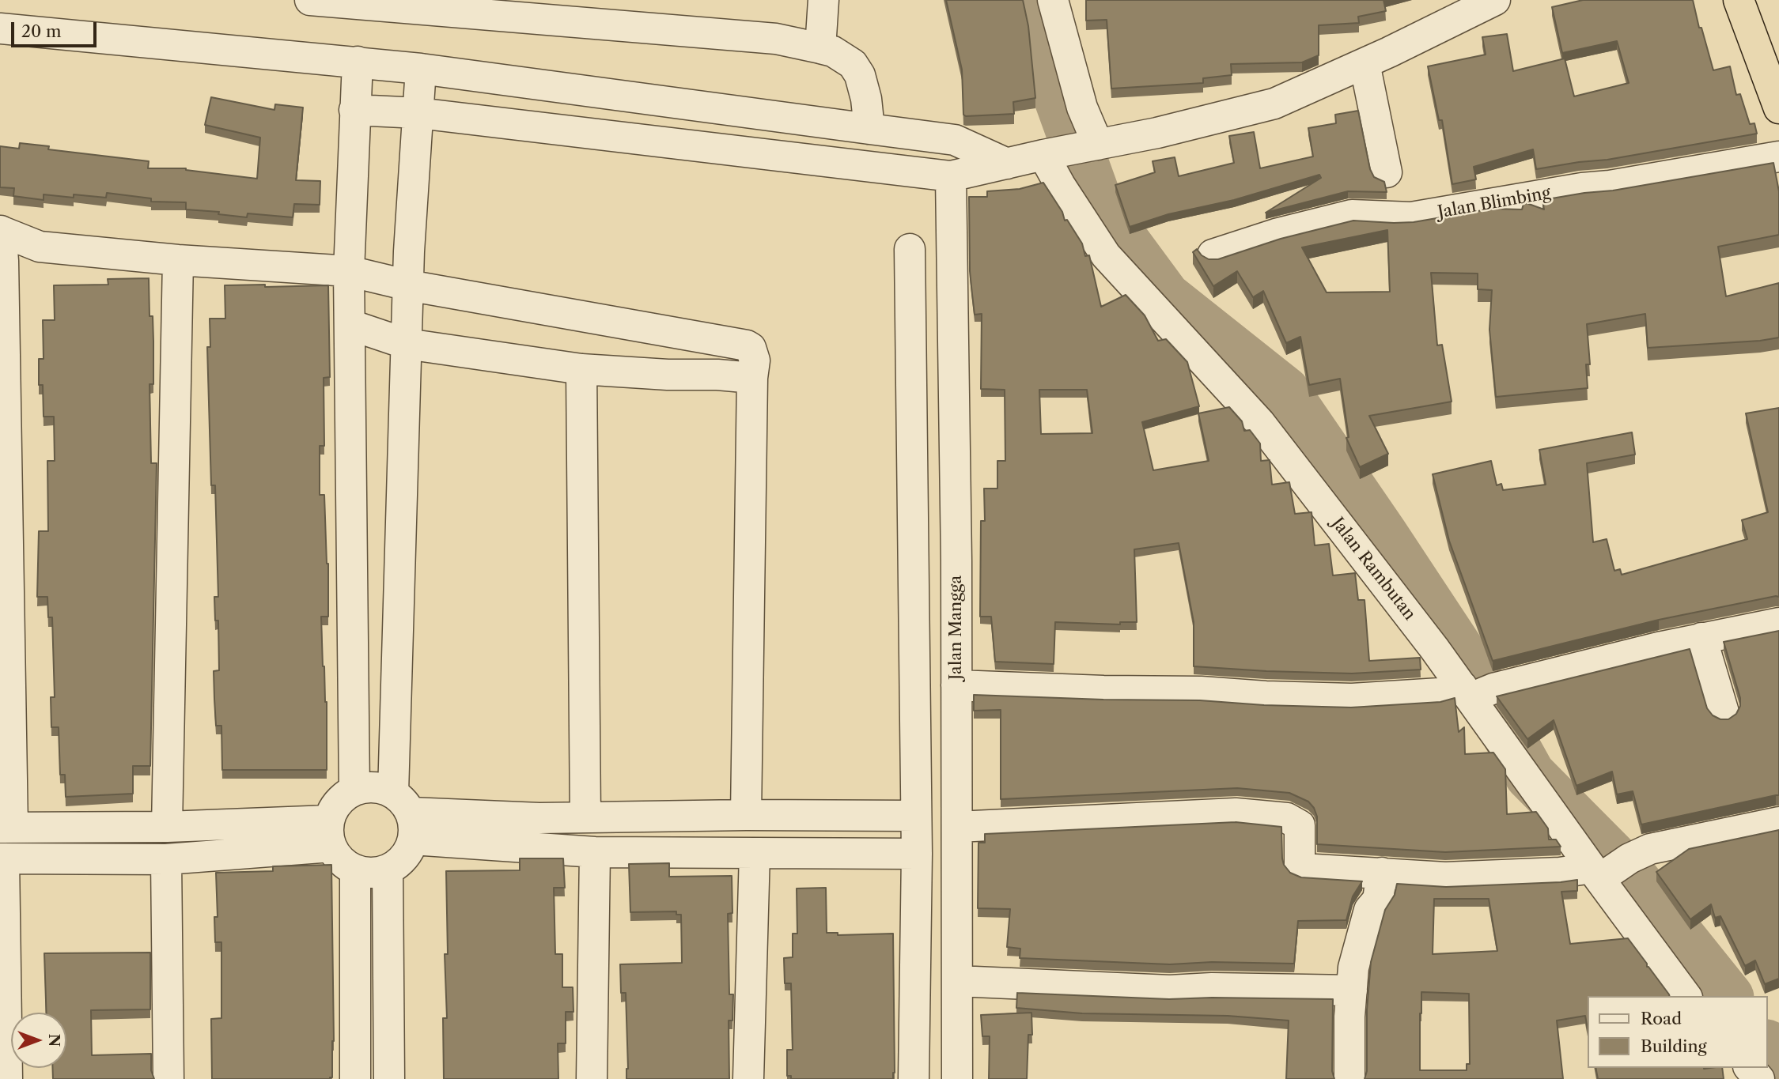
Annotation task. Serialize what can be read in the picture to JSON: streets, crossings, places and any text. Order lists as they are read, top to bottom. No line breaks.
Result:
{"streets":{"street":["Jalan Blimbing","Jalan Rambutan","Jalan Mangga"]},"legend":["Road","Building"],"scale_bar":"20 m","north":"right"}
